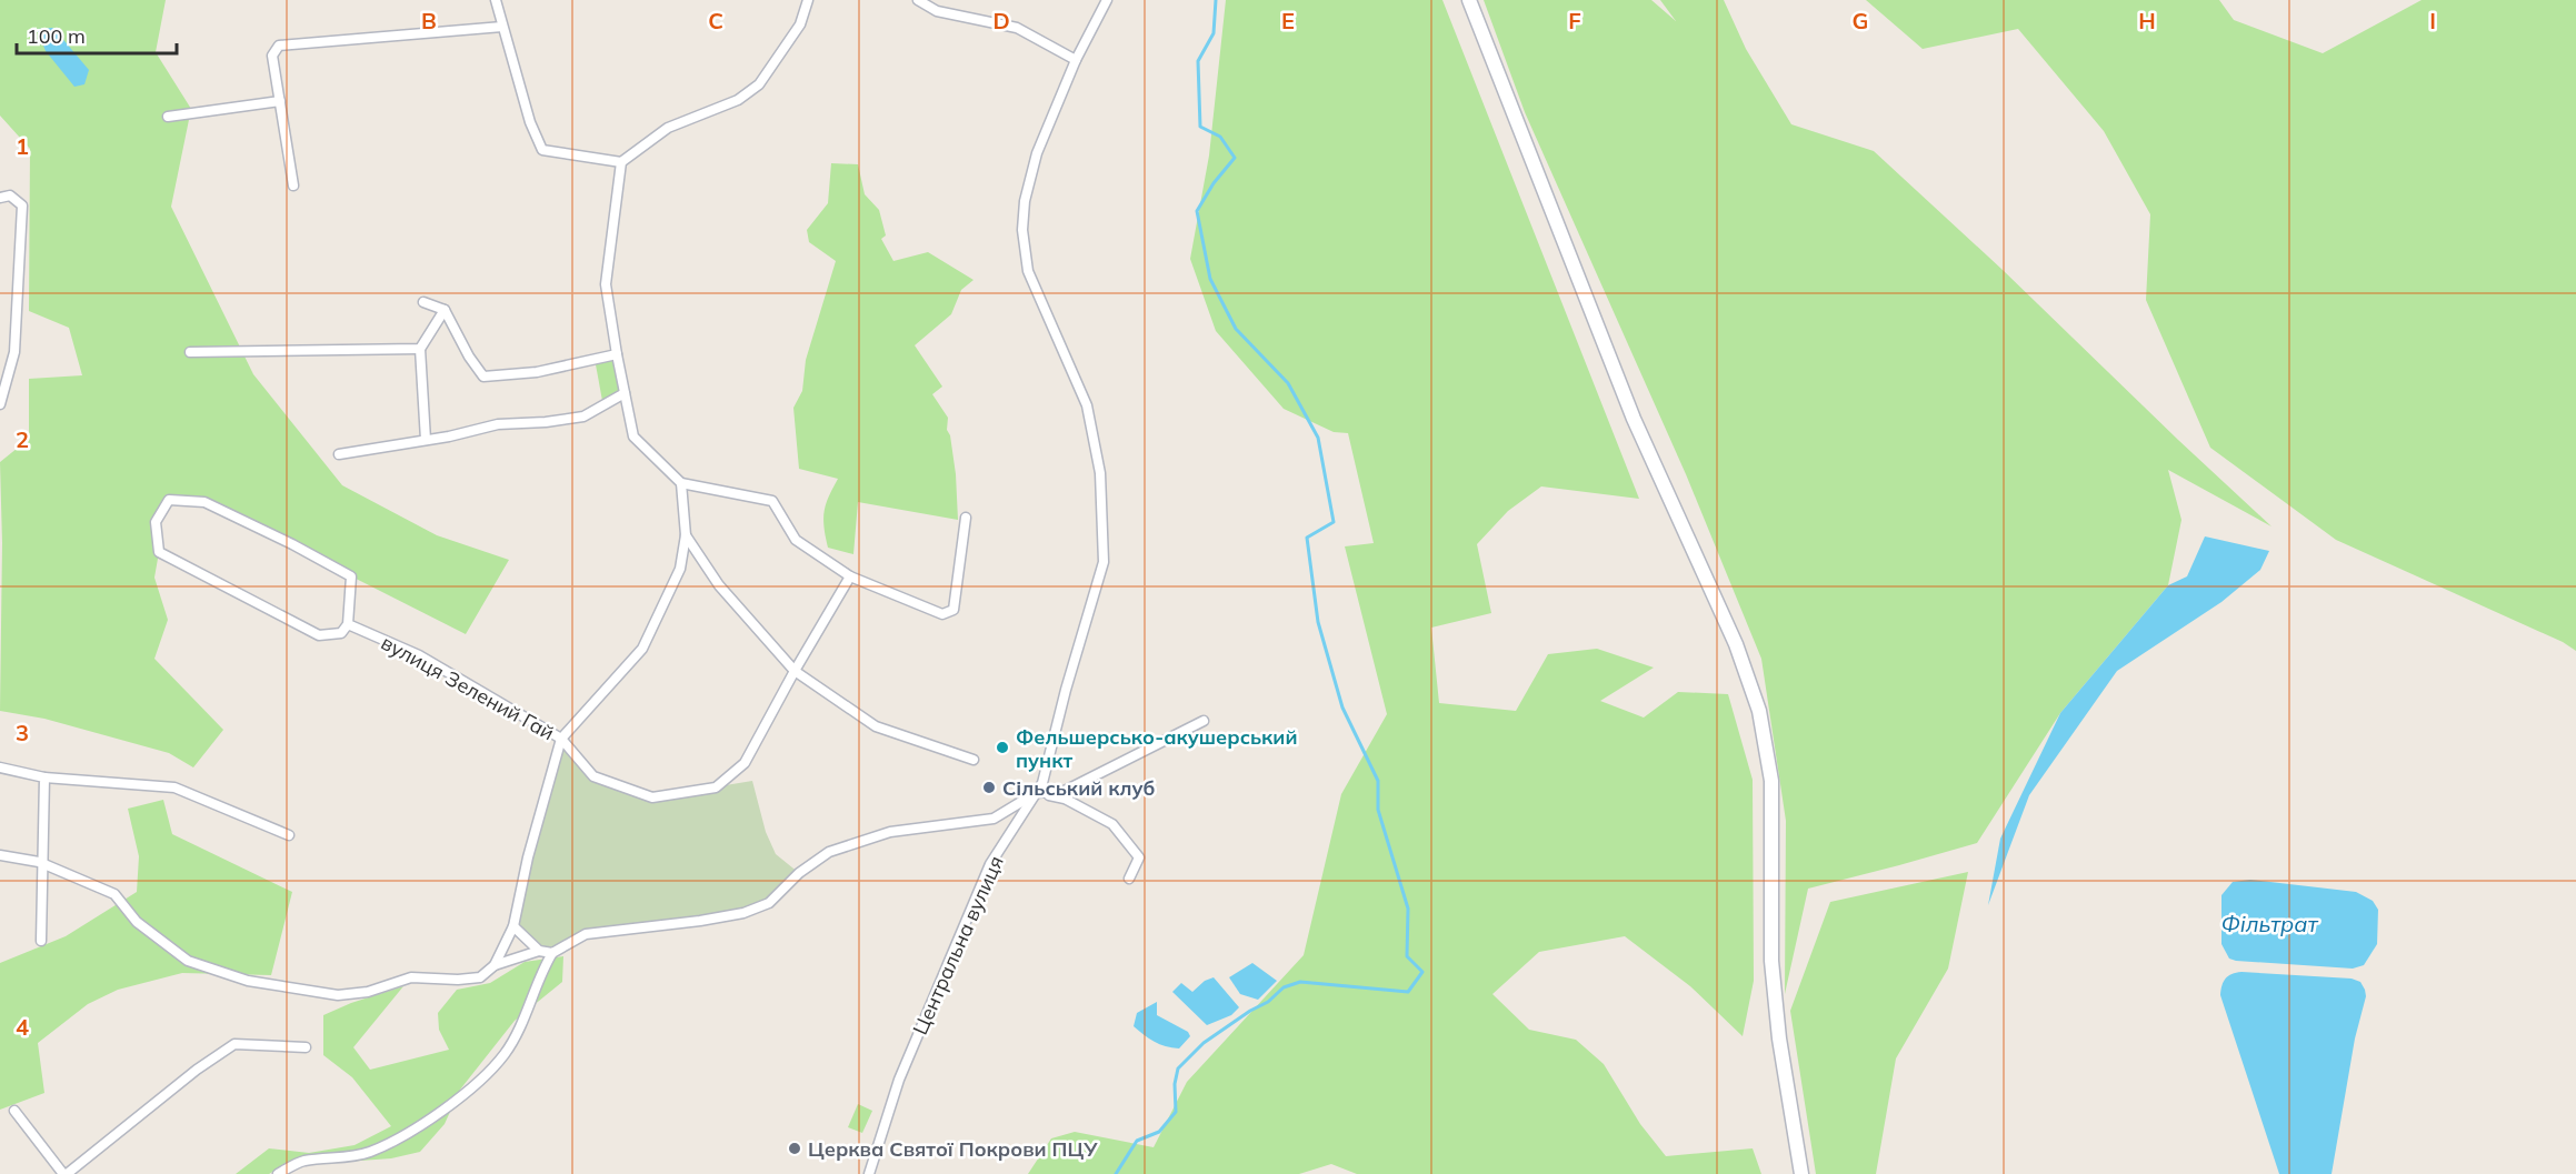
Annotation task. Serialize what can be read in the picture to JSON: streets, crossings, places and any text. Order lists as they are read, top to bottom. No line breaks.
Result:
{"streets":{"street":["вулиця Зелений Гай","Центральна вулиця"]},"water":["Фільтрат"],"places":["Фельшерсько-акушерський пункт","Сільський клуб","Церква Святої Покрови ПЦУ"],"scale_bar":"100 m","grid":{"columns":["B","C","D","E","F","G","H","I"],"rows":["1","2","3","4"]}}
